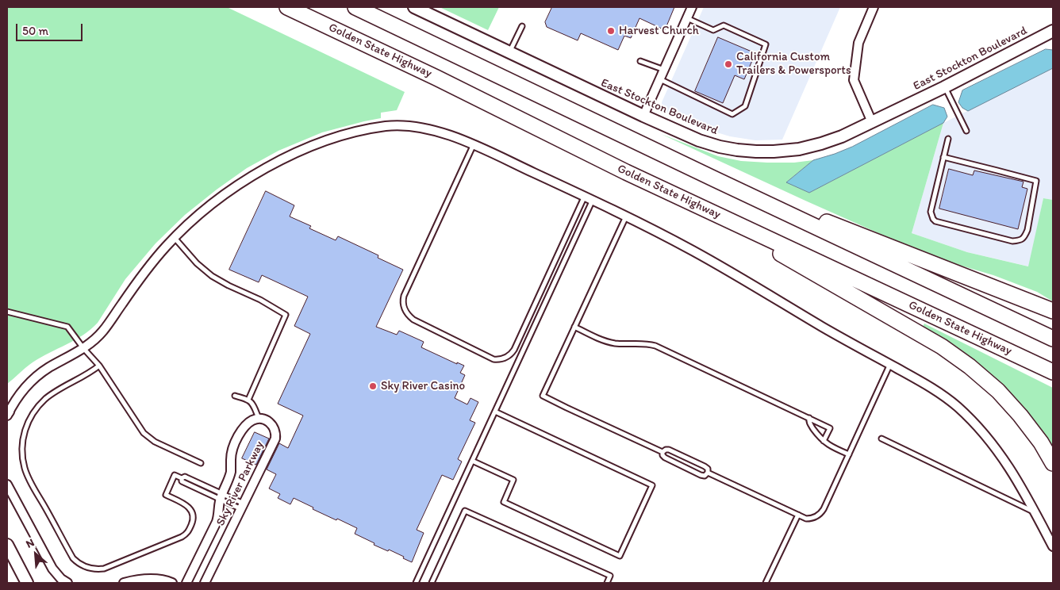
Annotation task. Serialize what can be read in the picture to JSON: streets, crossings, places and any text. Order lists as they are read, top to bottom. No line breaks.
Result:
{"streets":{"highway":["Golden State Highway"],"main road":["East Stockton Boulevard"],"street":["Sky River Parkway"]},"places":["Harvest Church","California Custom Trailers & Powersports","Sky River Casino"],"scale_bar":"50 m","north":"top left"}
